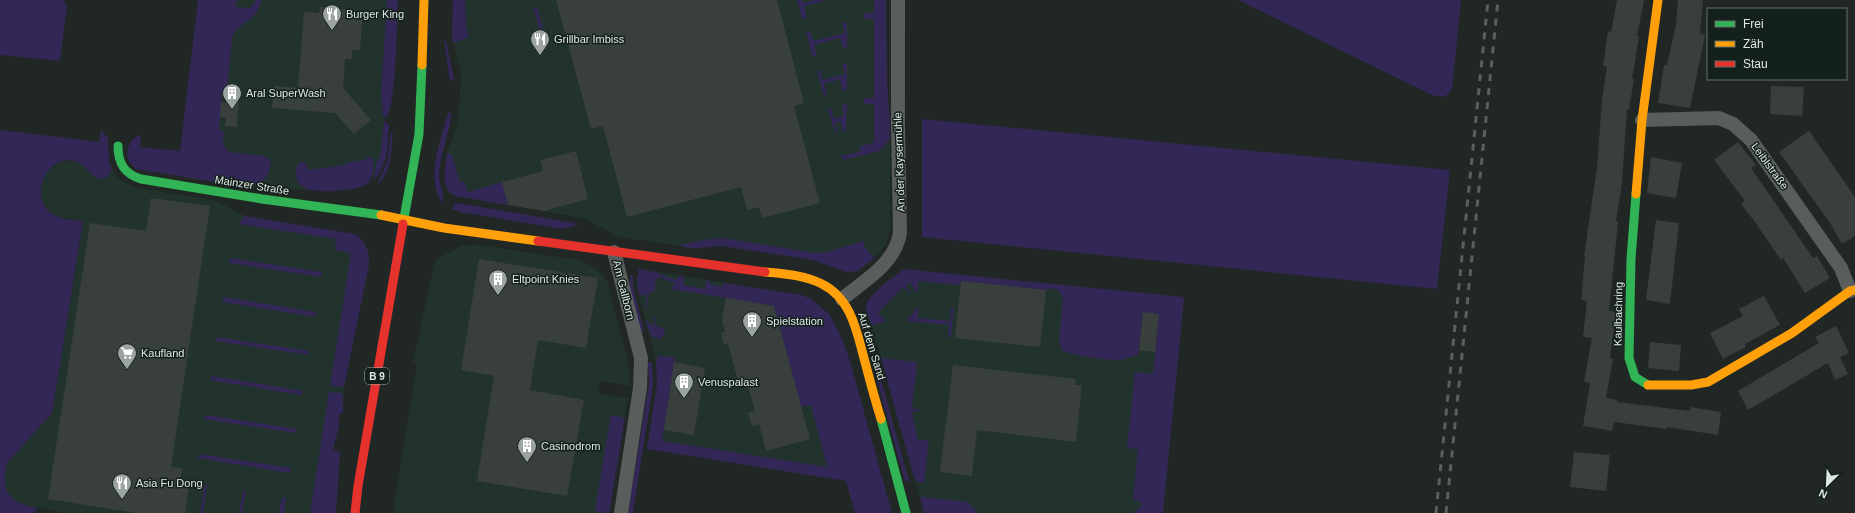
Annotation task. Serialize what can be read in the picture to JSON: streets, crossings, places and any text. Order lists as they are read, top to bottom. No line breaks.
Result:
{"streets":{"street":["An der Kaysermühle","Leiblstraße","Mainzer Straße","Am Gallborn","Kaulbachring","Auf dem Sand","B 9"]},"crossings":[["An der Kaysermühle","Auf dem Sand"],["Leiblstraße","Kaulbachring"],["Mainzer Straße","Am Gallborn"],["Mainzer Straße","B 9"],["Am Gallborn","Auf dem Sand"],["Am Gallborn","B 9"]],"places":{"restaurant":["Burger King","Grillbar Imbiss","Asia Fu Dong"],"building":["Aral SuperWash","Eltpoint Knies","Spielstation","Venuspalast","Casinodrom"],"supermarket":["Kaufland"]},"legend":["Frei","Zäh","Stau"],"north":"bottom left"}
